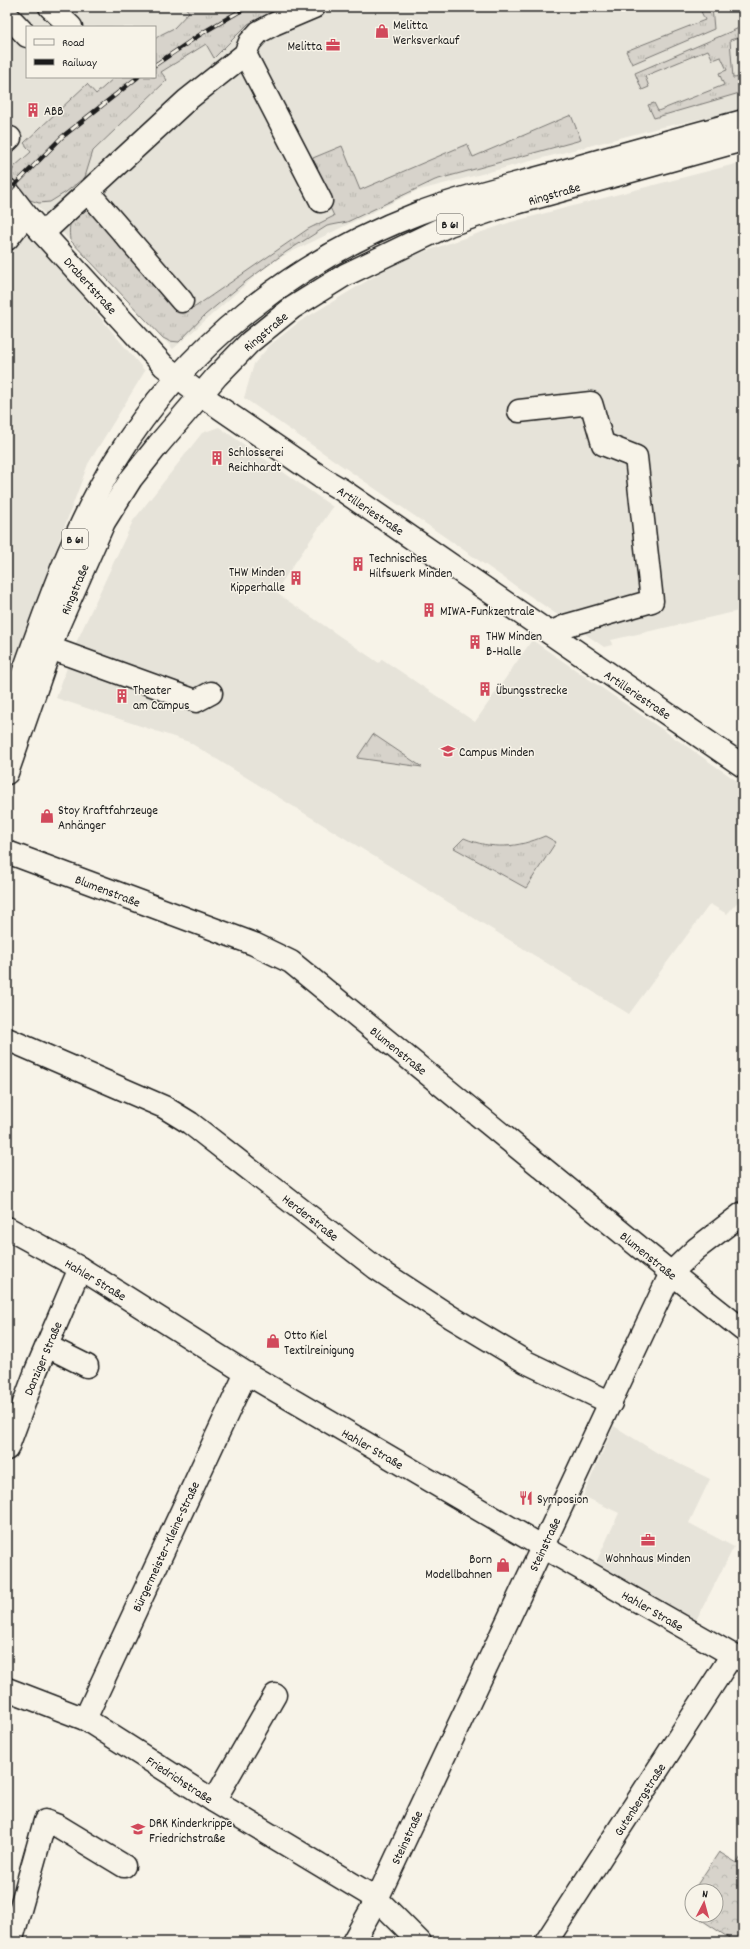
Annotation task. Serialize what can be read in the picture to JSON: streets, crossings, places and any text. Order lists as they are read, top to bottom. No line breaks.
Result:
{"streets":{"street":["Ringstraße","B 61","Drabertstraße","Artilleriestraße","Blumenstraße","Herderstraße","Hahler Straße","Danziger Straße","Steinstraße","Bürgermeister-Kleine-Straße","Friedrichstraße","Gutenbergstraße"]},"crossings":[["Ringstraße","Drabertstraße"],["Ringstraße","Artilleriestraße"],["Drabertstraße","Artilleriestraße"],["Blumenstraße","Steinstraße"],["Herderstraße","Steinstraße"],["Hahler Straße","Danziger Straße"],["Hahler Straße","Steinstraße"],["Hahler Straße","Bürgermeister-Kleine-Straße"],["Hahler Straße","Gutenbergstraße"],["Steinstraße","Friedrichstraße"],["Bürgermeister-Kleine-Straße","Friedrichstraße"]],"places":{"shop":["Melitta Werksverkauf","Stoy Kraftfahrzeuge Anhänger","Otto Kiel Textilreinigung","Born Modellbahnen"],"office":["Melitta","Wohnhaus Minden"],"building":["ABB","Schlosserei Reichhardt","Technisches Hilfswerk Minden","THW Minden Kipperhalle","MIWA-Funkzentrale","THW Minden B-Halle","Übungsstrecke","Theater am Campus"],"school or university":["Campus Minden","DRK Kinderkrippe Friedrichstraße"],"restaurant":["Symposion"]},"legend":["Road","Railway"],"north":"top"}
